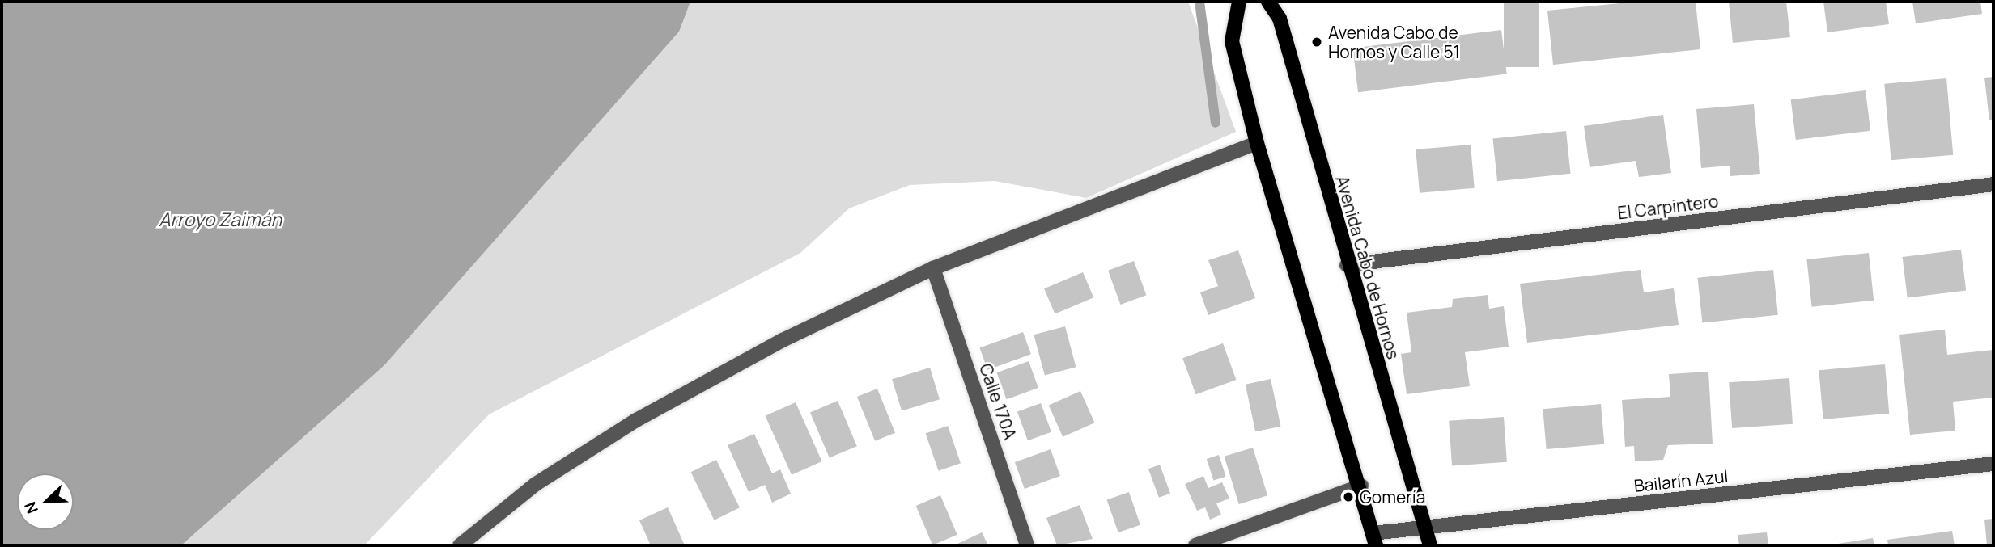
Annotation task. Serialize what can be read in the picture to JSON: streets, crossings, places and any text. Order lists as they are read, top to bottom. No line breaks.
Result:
{"streets":{"main road":["Avenida Cabo de Hornos"],"street":["El Carpintero","Calle 170A","Bailarín Azul"]},"crossings":[["El Carpintero","Avenida Cabo de Hornos"],["Avenida Cabo de Hornos","Bailarín Azul"]],"water":["Arroyo Zaimán"],"places":["Avenida Cabo de Hornos y Calle 51","Gomería"],"north":"bottom left"}
